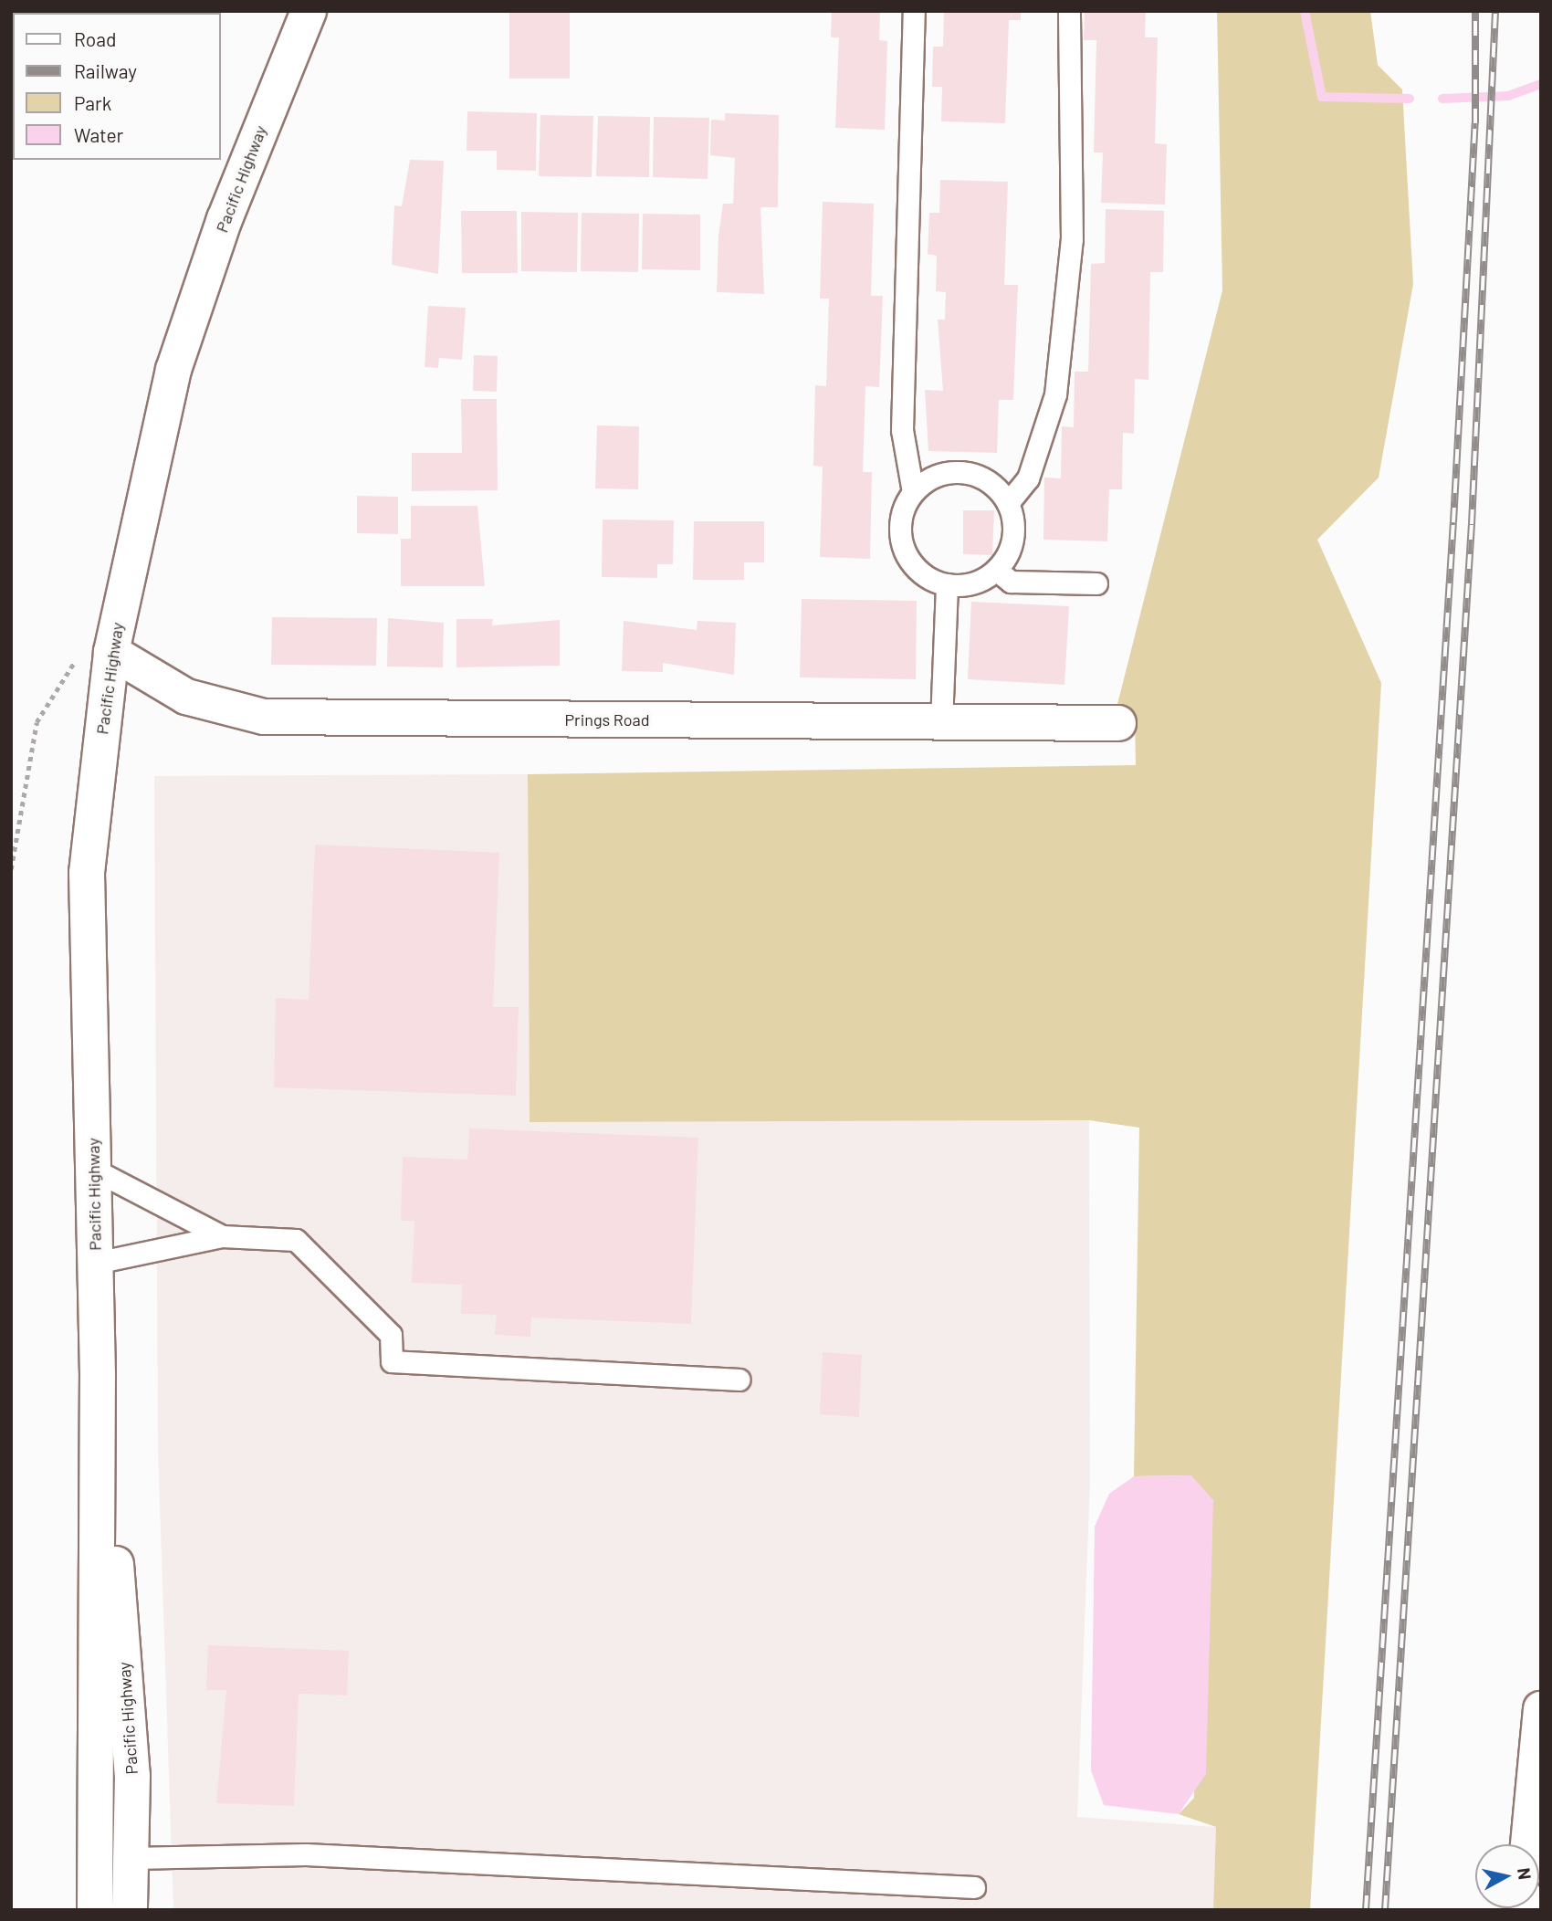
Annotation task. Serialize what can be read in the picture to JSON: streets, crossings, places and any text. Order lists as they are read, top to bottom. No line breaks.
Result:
{"streets":{"main road":["Pacific Highway","Prings Road"]},"crossings":[["Pacific Highway","Prings Road"]],"legend":["Road","Railway","Park","Water"],"north":"right"}
